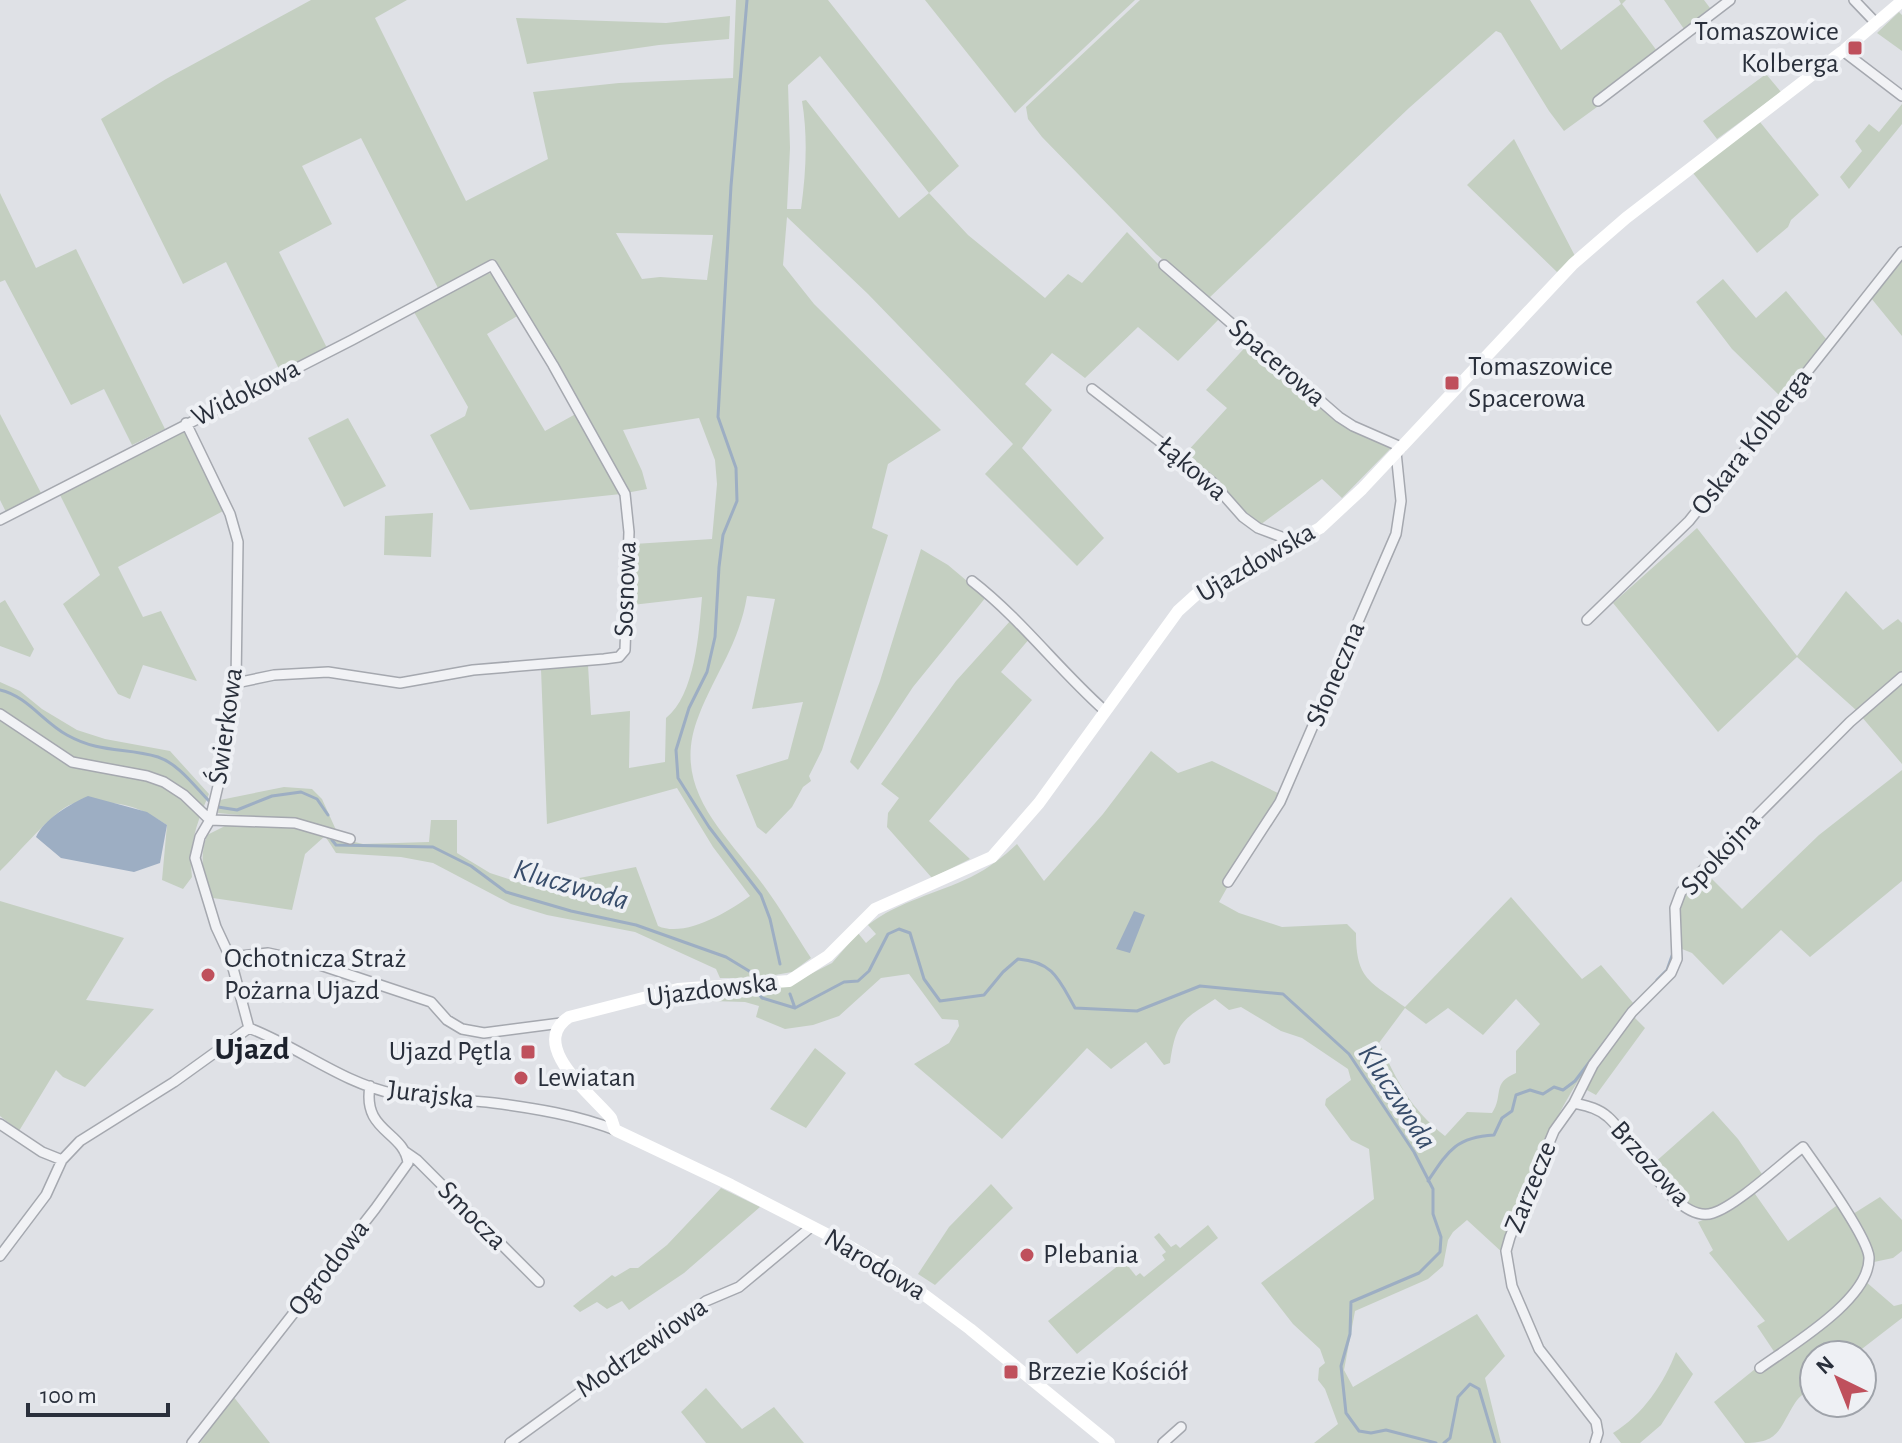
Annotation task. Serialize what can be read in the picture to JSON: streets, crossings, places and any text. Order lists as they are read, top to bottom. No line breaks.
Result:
{"streets":{"street":["Spacerowa","Widokowa","Oskara Kolberga","Łąkowa","Ujazdowska","Sosnowa","Słoneczna","Świerkowa","Spokojna","Jurajska","Brzozowa","Zarzecze","Smocza","Narodowa","Ogrodowa","Modrzewiowa"]},"crossings":[["Spacerowa","Ujazdowska"],["Spacerowa","Słoneczna"],["Widokowa","Sosnowa"],["Widokowa","Świerkowa"],["Łąkowa","Ujazdowska"],["Ujazdowska","Słoneczna"],["Sosnowa","Świerkowa"],["Świerkowa","Jurajska"],["Spokojna","Brzozowa"],["Spokojna","Zarzecze"],["Jurajska","Narodowa"],["Brzozowa","Zarzecze"],["Smocza","Ogrodowa"],["Narodowa","Modrzewiowa"]],"districts":["Ujazd"],"water":["Kluczwoda"],"places":{"transit":["Tomaszowice Kolberga","Tomaszowice Spacerowa","Ujazd Pętla","Brzezie Kościół"],"other":["Ochotnicza Straż Pożarna Ujazd","Lewiatan","Plebania"]},"scale_bar":"100 m","north":"top left"}
